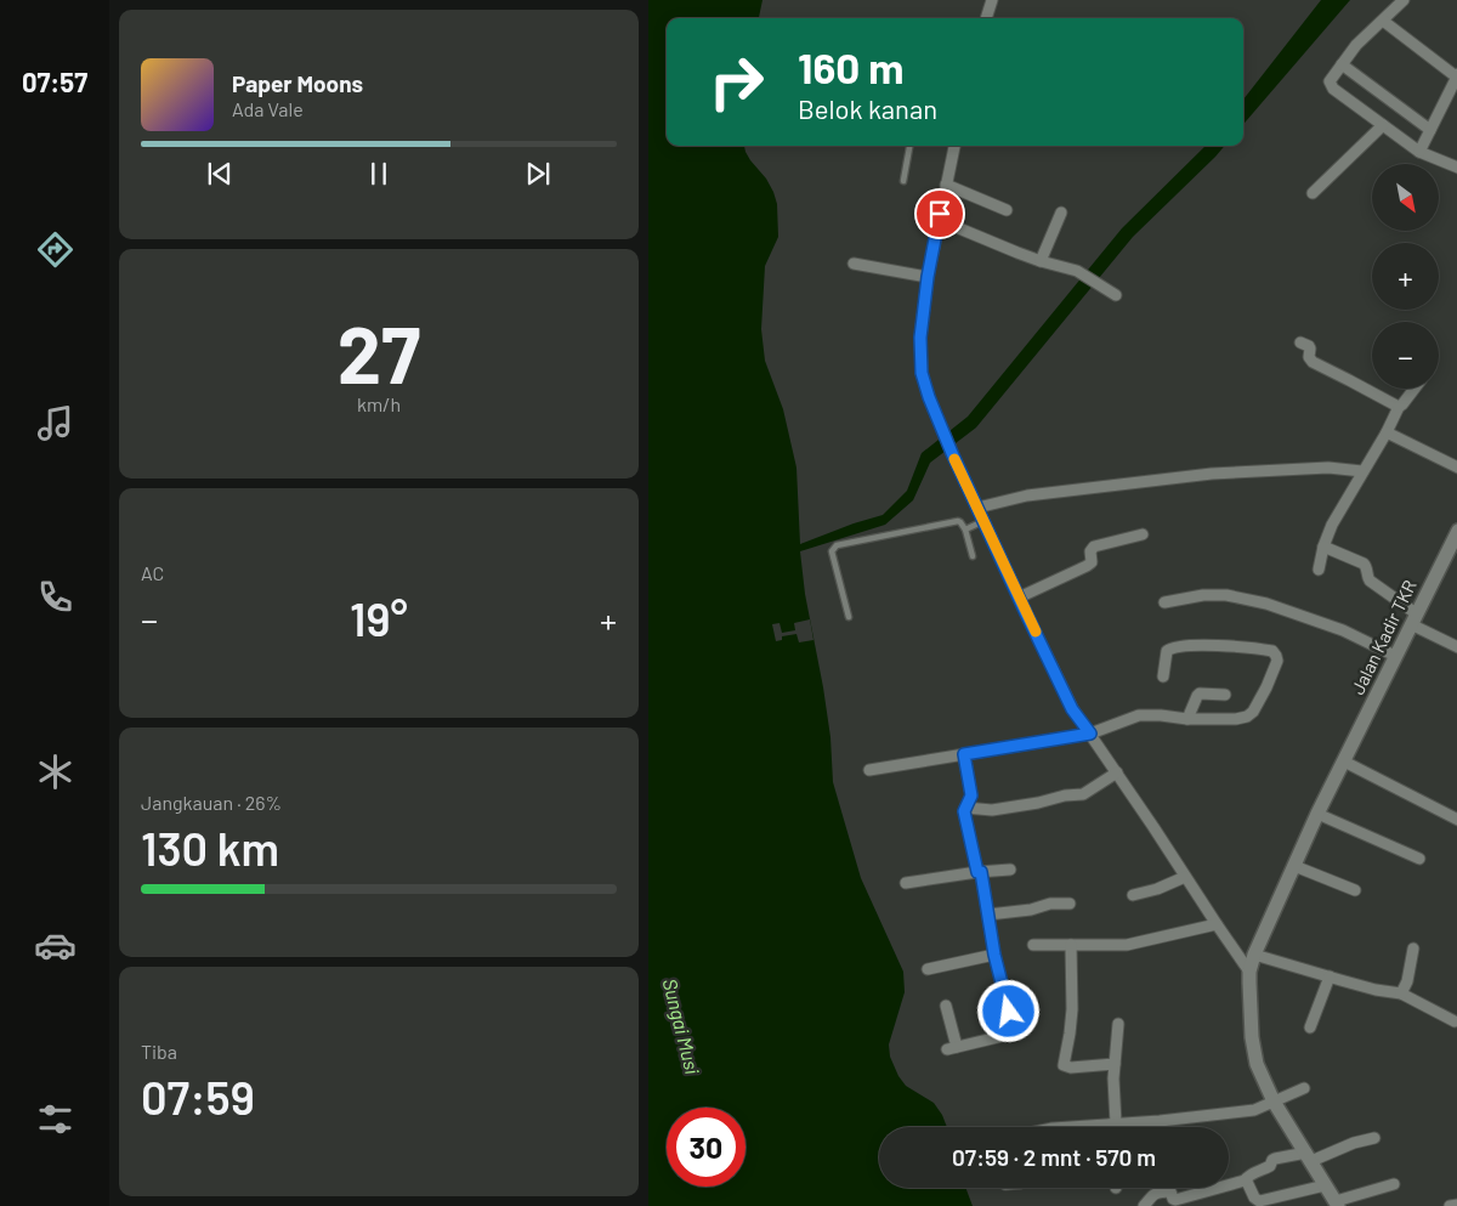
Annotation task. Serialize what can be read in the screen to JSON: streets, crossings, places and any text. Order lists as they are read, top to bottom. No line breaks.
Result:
{"streets":{"street":["Jalan Kadir TKR"]},"water":["Sungai Musi"],"north":"bottom right","page":{"tabs":"07:57","turn":["160 m","Belok kanan"],"song":["Paper Moons","Ada Vale"],"map_buttons":["+","−"],"tile":[["27","km/h"],"AC",["Jangkauan · 26%","130 km"],["Tiba","07:59"]],"heat":["−","19°","+"],"limit":"30","trip":"07:59 · 2 mnt · 570 m"}}
